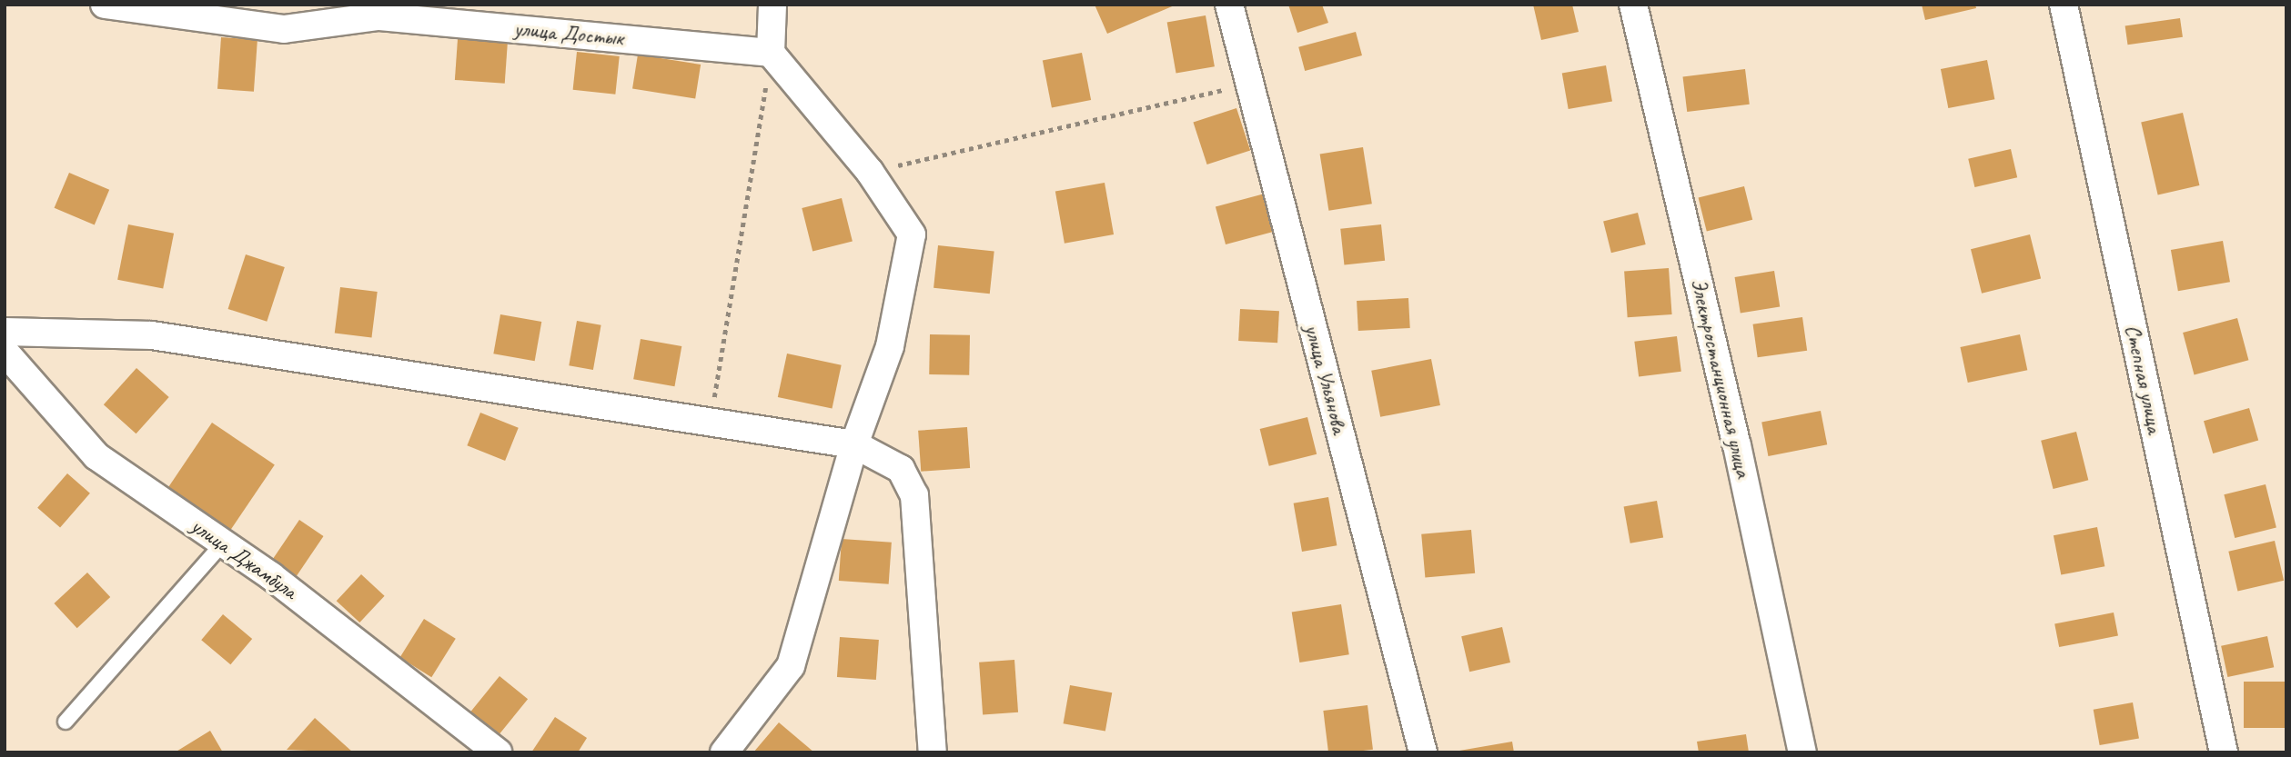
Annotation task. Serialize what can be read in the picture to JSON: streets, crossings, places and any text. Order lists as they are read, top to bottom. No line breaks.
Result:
{"streets":{"street":["улица Достык","Электростанционная улица","улица Ульянова","Степная улица","улица Джамбула"]}}
